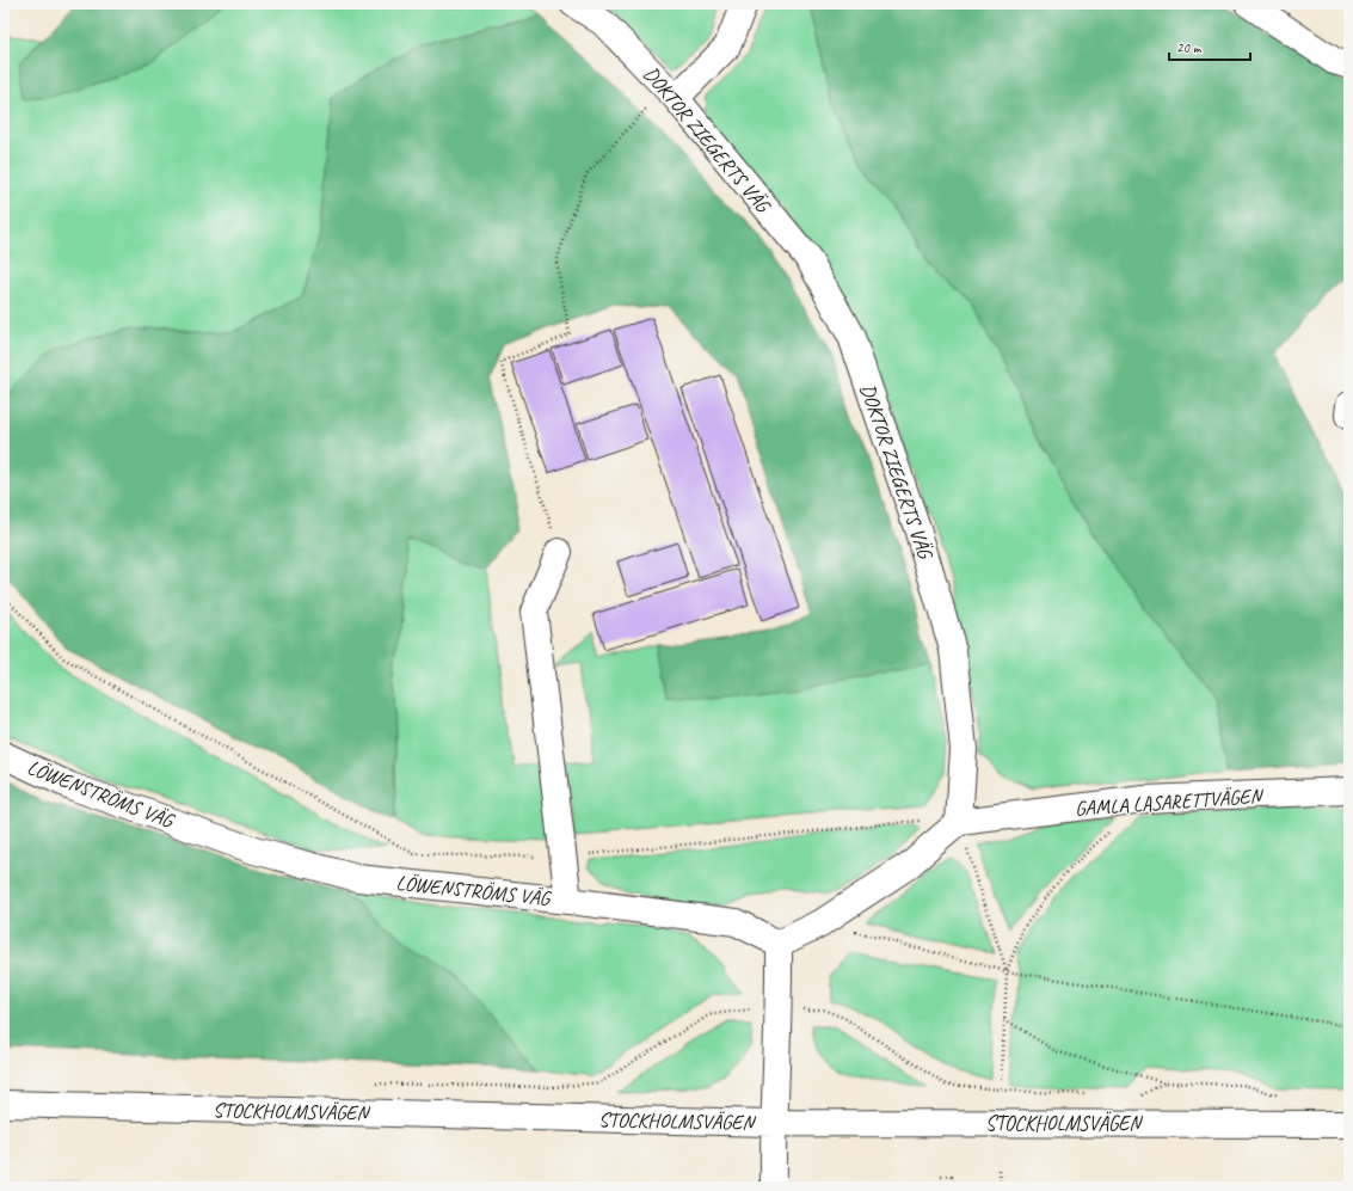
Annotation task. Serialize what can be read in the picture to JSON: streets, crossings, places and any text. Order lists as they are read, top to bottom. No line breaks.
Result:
{"streets":{"street":["DOKTOR ZIEGERTS VÄG","LÖWENSTRÖMS VÄG","GAMLA LASARETTVÄGEN","STOCKHOLMSVÄGEN"]},"crossings":[["DOKTOR ZIEGERTS VÄG","GAMLA LASARETTVÄGEN"]],"scale_bar":"20 m"}
